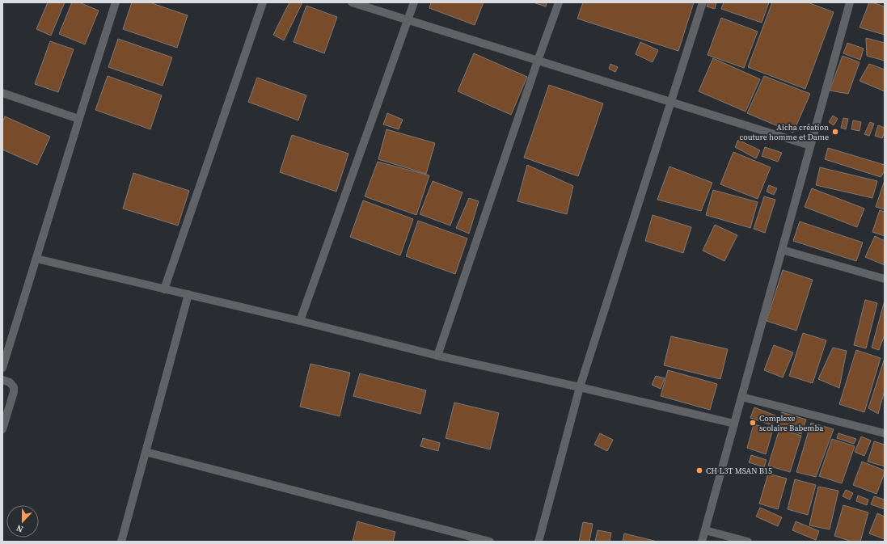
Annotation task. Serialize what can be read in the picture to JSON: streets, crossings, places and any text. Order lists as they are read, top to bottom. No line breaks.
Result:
{"places":["Aicha création couture homme et Dame","Complexe scolaire Babemba","CH L3T MSAN B15"],"north":"bottom"}
